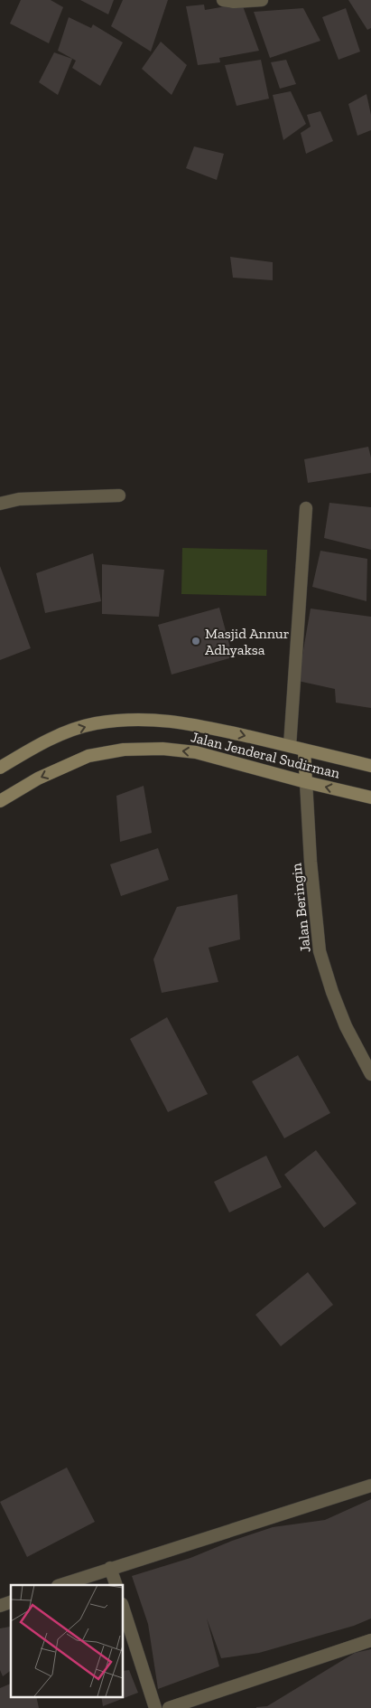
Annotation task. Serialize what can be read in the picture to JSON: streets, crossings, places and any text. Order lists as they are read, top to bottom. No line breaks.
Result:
{"streets":{"main road":["Jalan Jenderal Sudirman"],"street":["Jalan Beringin"]},"crossings":[["Jalan Jenderal Sudirman","Jalan Beringin"]],"places":["Masjid Annur Adhyaksa"]}
